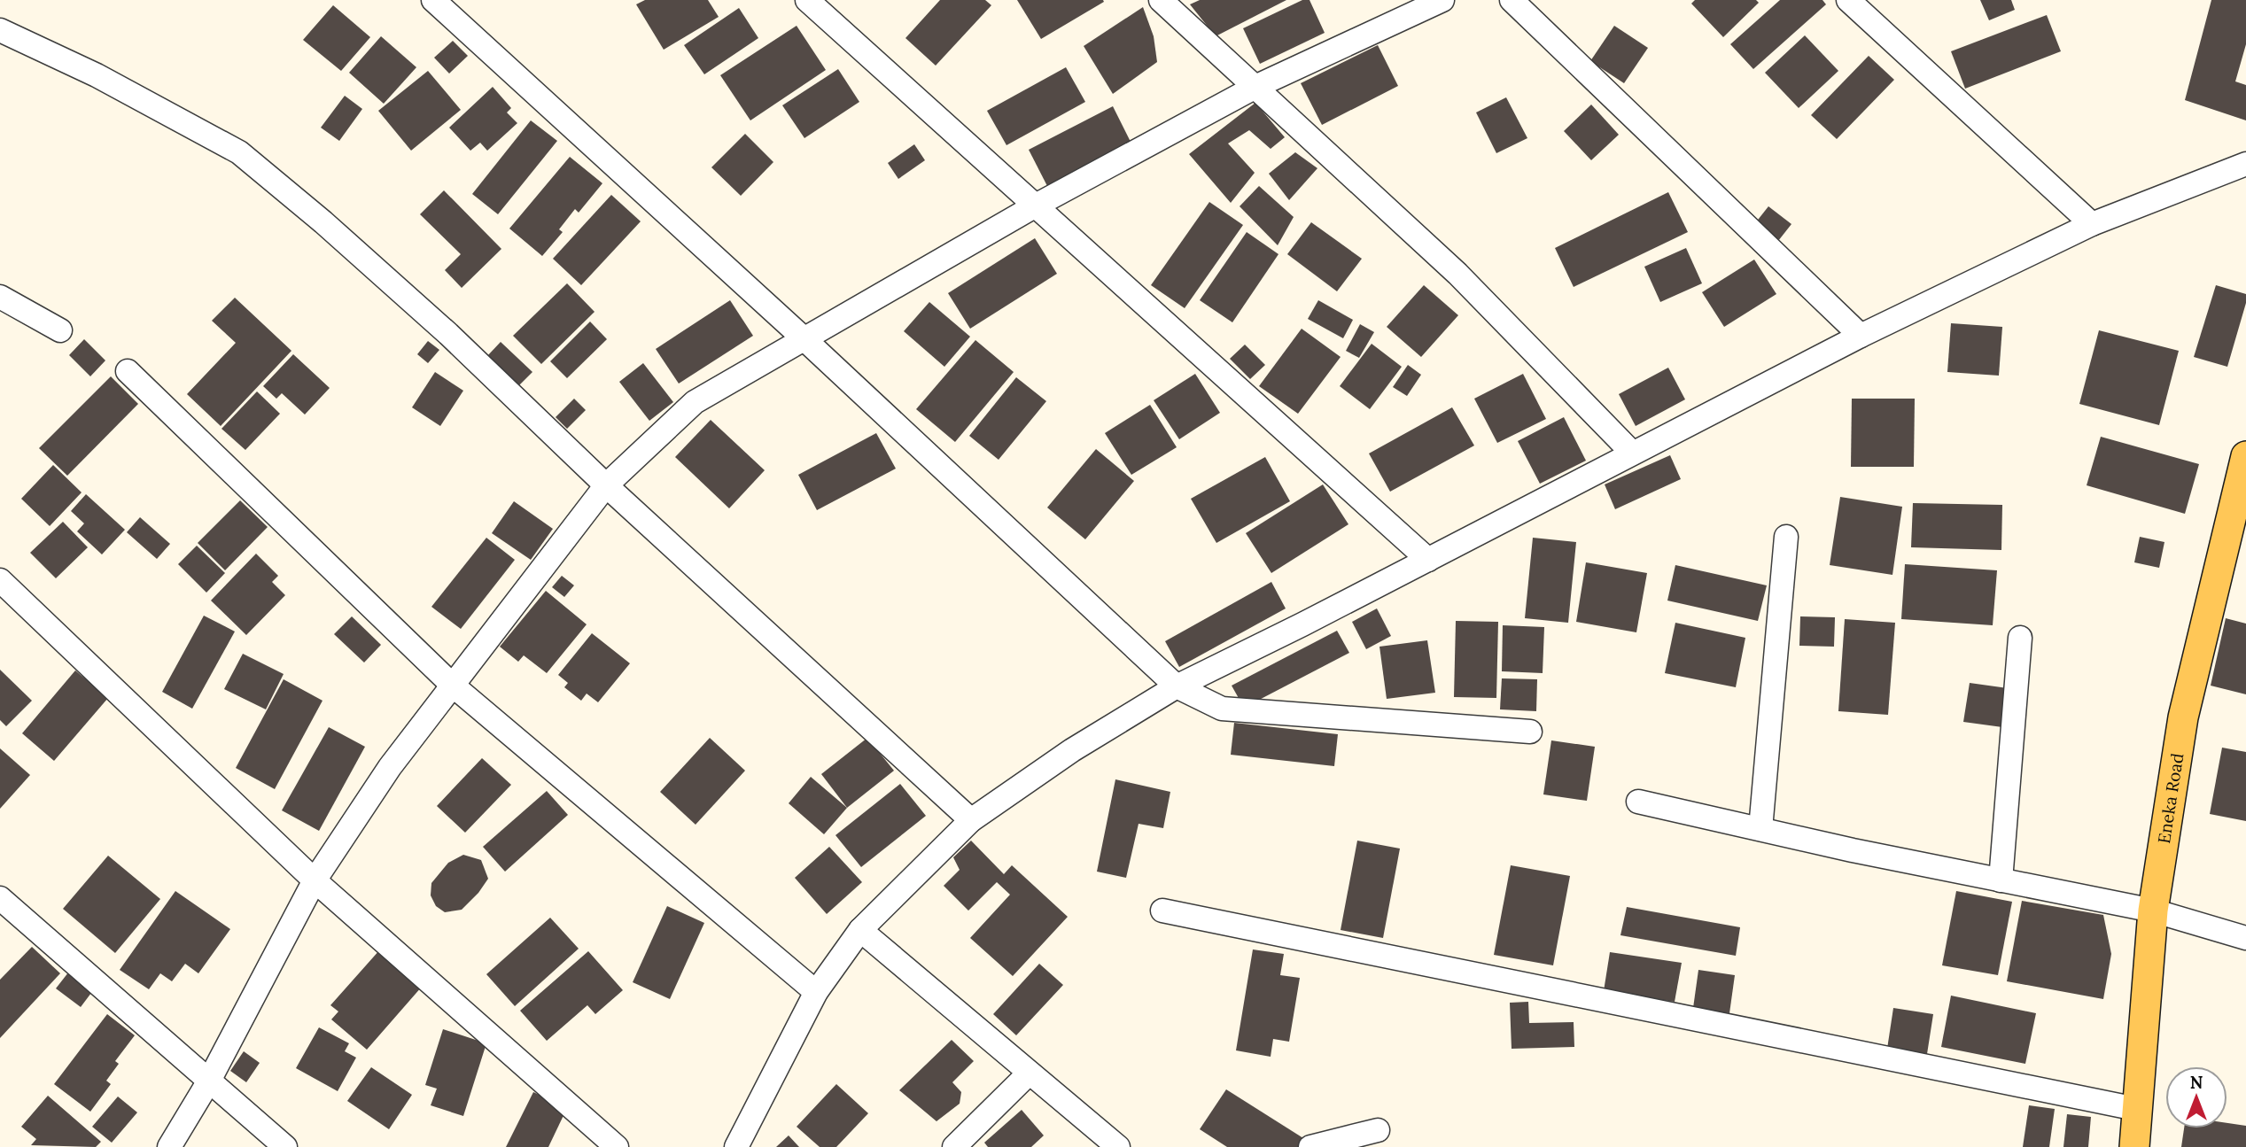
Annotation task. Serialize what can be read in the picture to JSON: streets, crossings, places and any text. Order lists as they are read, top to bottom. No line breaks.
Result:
{"streets":{"main road":["Eneka Road"]},"north":"top"}
